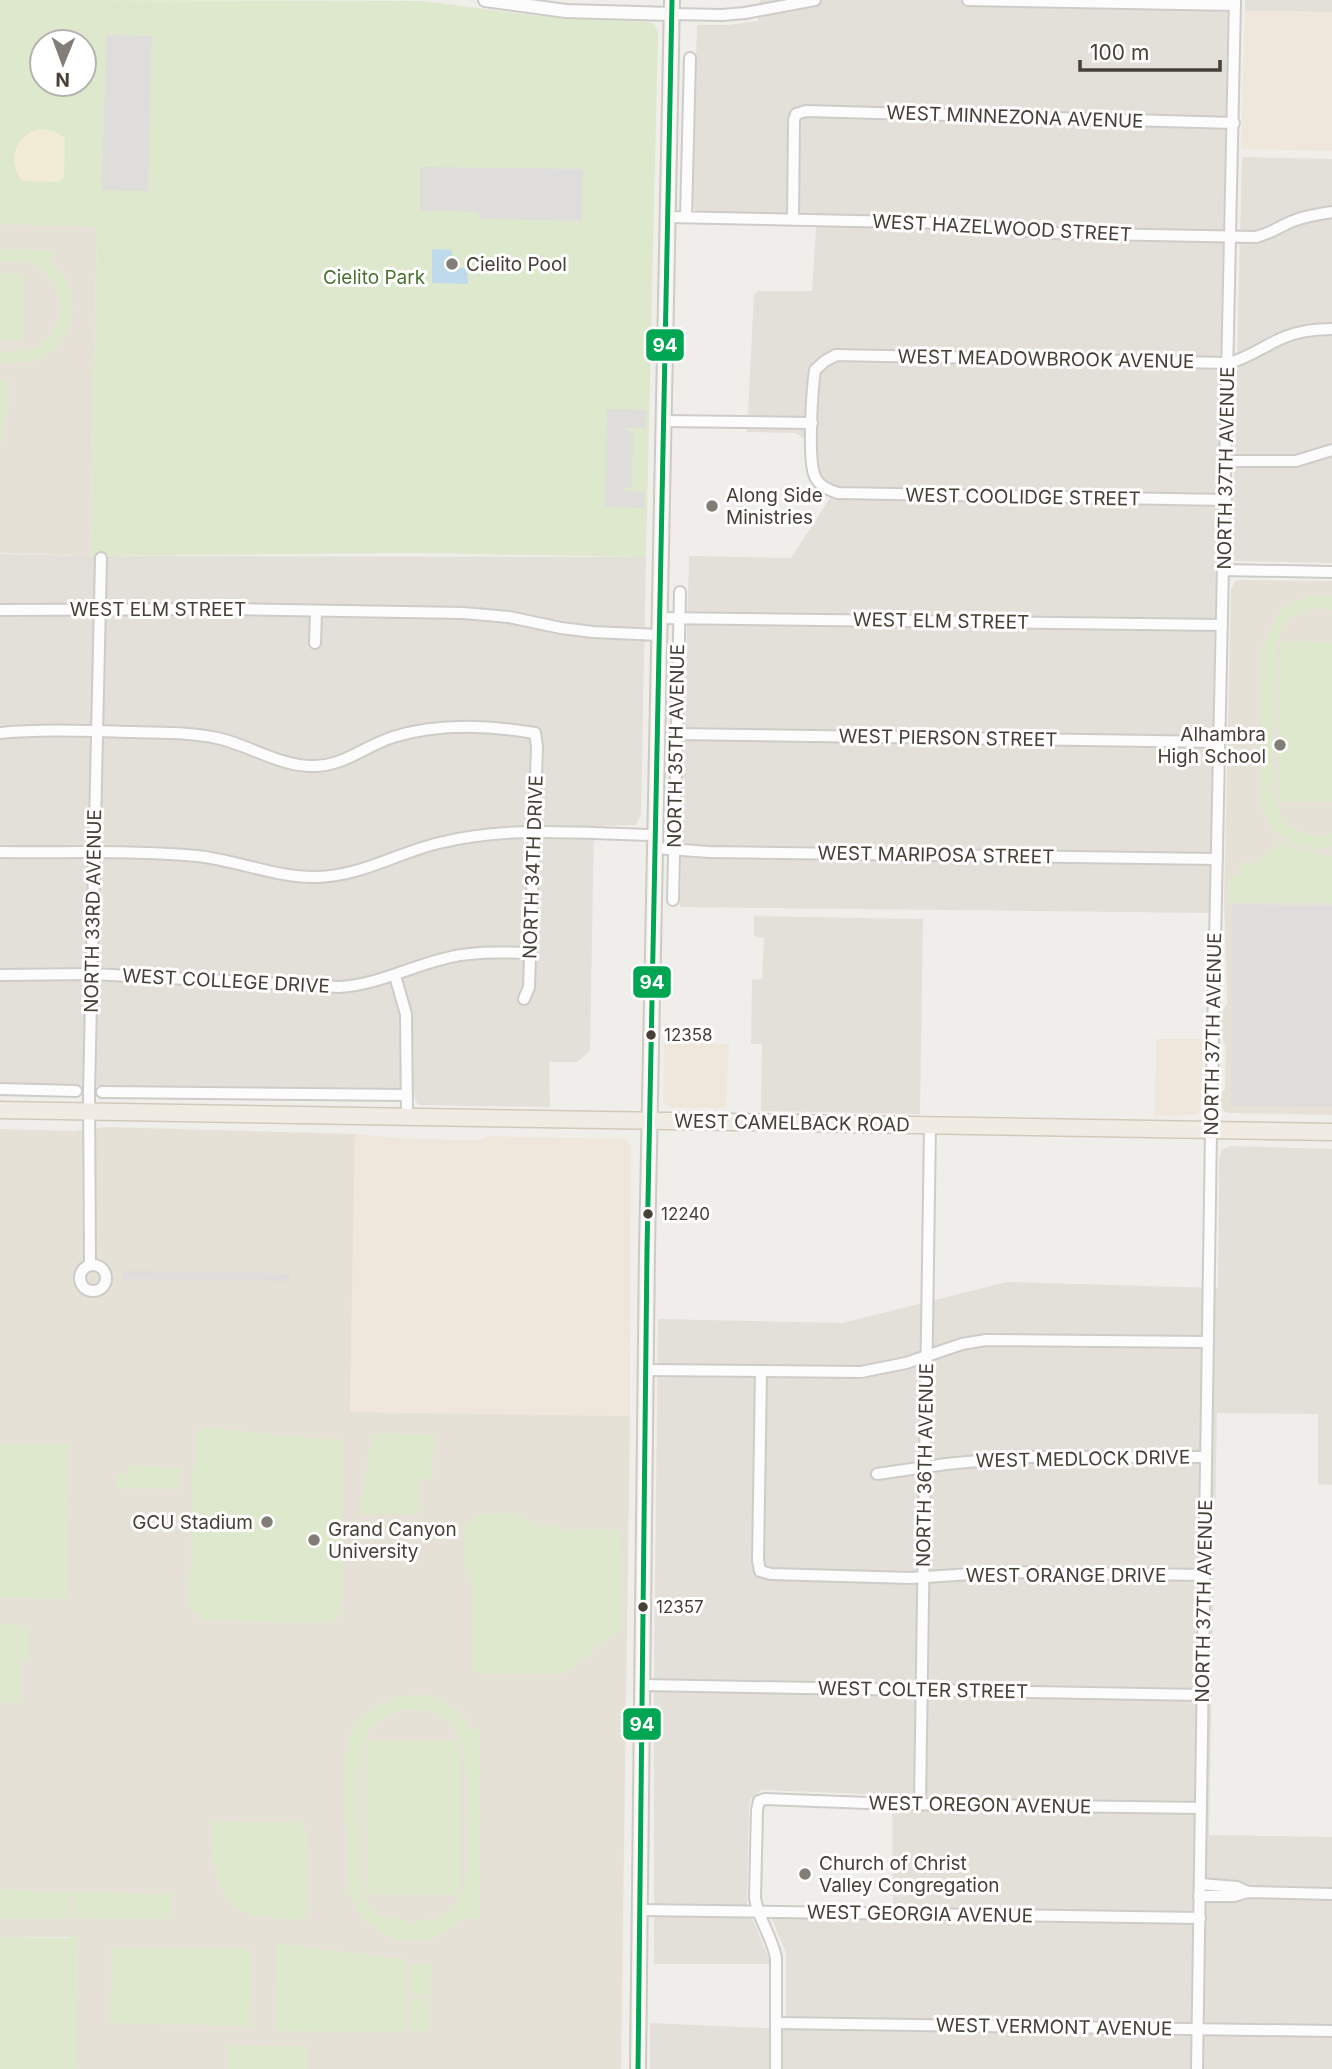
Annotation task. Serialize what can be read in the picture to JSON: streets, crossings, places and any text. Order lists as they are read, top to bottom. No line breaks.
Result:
{"streets":{"main road":["NORTH 35TH AVENUE","WEST CAMELBACK ROAD"],"street":["WEST MINNEZONA AVENUE","WEST HAZELWOOD STREET","WEST MEADOWBROOK AVENUE","NORTH 37TH AVENUE","WEST COOLIDGE STREET","WEST ELM STREET","WEST PIERSON STREET","WEST MARIPOSA STREET","NORTH 34TH DRIVE","NORTH 33RD AVENUE","WEST COLLEGE DRIVE","WEST MEDLOCK DRIVE","NORTH 36TH AVENUE","WEST ORANGE DRIVE","WEST COLTER STREET","WEST OREGON AVENUE","WEST GEORGIA AVENUE","WEST VERMONT AVENUE"]},"crossings":[["WEST MINNEZONA AVENUE","WEST HAZELWOOD STREET"],["WEST MINNEZONA AVENUE","NORTH 37TH AVENUE"],["WEST HAZELWOOD STREET","NORTH 37TH AVENUE"],["WEST HAZELWOOD STREET","NORTH 35TH AVENUE"],["WEST MEADOWBROOK AVENUE","NORTH 37TH AVENUE"],["WEST MEADOWBROOK AVENUE","WEST COOLIDGE STREET"],["NORTH 37TH AVENUE","WEST COOLIDGE STREET"],["NORTH 37TH AVENUE","WEST ELM STREET"],["NORTH 37TH AVENUE","WEST PIERSON STREET"],["NORTH 37TH AVENUE","WEST MARIPOSA STREET"],["NORTH 37TH AVENUE","WEST CAMELBACK ROAD"],["NORTH 37TH AVENUE","WEST MEDLOCK DRIVE"],["NORTH 37TH AVENUE","WEST ORANGE DRIVE"],["NORTH 37TH AVENUE","WEST COLTER STREET"],["NORTH 37TH AVENUE","WEST OREGON AVENUE"],["NORTH 37TH AVENUE","WEST GEORGIA AVENUE"],["NORTH 37TH AVENUE","WEST VERMONT AVENUE"],["WEST ELM STREET","NORTH 35TH AVENUE"],["WEST ELM STREET","NORTH 33RD AVENUE"],["WEST PIERSON STREET","NORTH 35TH AVENUE"],["NORTH 35TH AVENUE","WEST MARIPOSA STREET"],["NORTH 35TH AVENUE","WEST CAMELBACK ROAD"],["NORTH 35TH AVENUE","WEST COLTER STREET"],["NORTH 35TH AVENUE","WEST GEORGIA AVENUE"],["WEST MARIPOSA STREET","NORTH 34TH DRIVE"],["WEST MARIPOSA STREET","NORTH 33RD AVENUE"],["NORTH 34TH DRIVE","NORTH 33RD AVENUE"],["NORTH 34TH DRIVE","WEST COLLEGE DRIVE"],["NORTH 33RD AVENUE","WEST COLLEGE DRIVE"],["NORTH 33RD AVENUE","WEST CAMELBACK ROAD"],["WEST CAMELBACK ROAD","NORTH 36TH AVENUE"],["WEST MEDLOCK DRIVE","NORTH 36TH AVENUE"],["NORTH 36TH AVENUE","WEST ORANGE DRIVE"],["NORTH 36TH AVENUE","WEST COLTER STREET"],["NORTH 36TH AVENUE","WEST OREGON AVENUE"],["WEST OREGON AVENUE","WEST GEORGIA AVENUE"]],"parks":["Cielito Park"],"places":["Cielito Pool","Along Side Ministries","Alhambra High School","12358","12240","GCU Stadium","Grand Canyon University","12357","Church of Christ Valley Congregation"],"lines":["transit line 94"],"scale_bar":"100 m","north":"bottom"}
